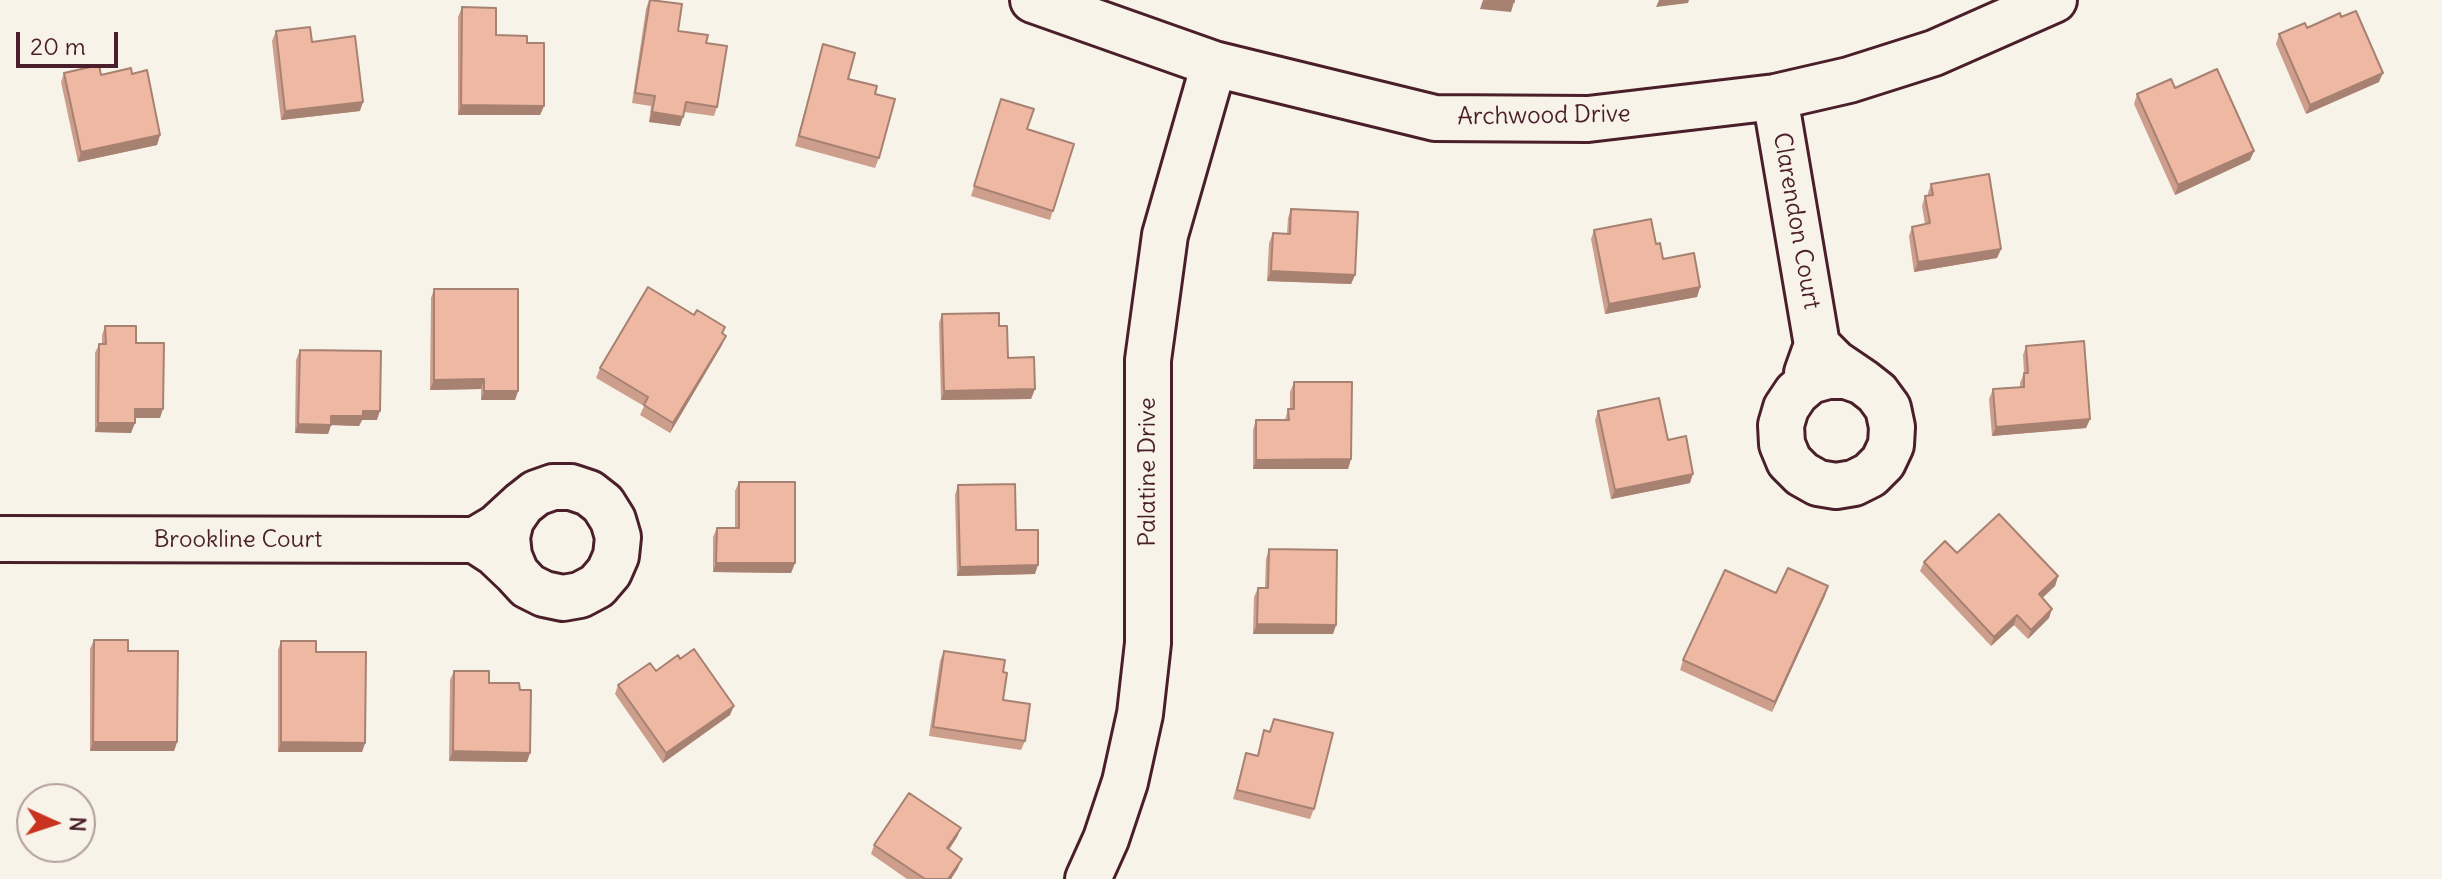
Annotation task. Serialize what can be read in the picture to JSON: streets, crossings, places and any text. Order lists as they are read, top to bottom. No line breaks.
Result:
{"streets":{"street":["Archwood Drive","Clarendon Court","Palatine Drive","Brookline Court"]},"crossings":[["Archwood Drive","Clarendon Court"],["Archwood Drive","Palatine Drive"]],"scale_bar":"20 m","north":"right"}
